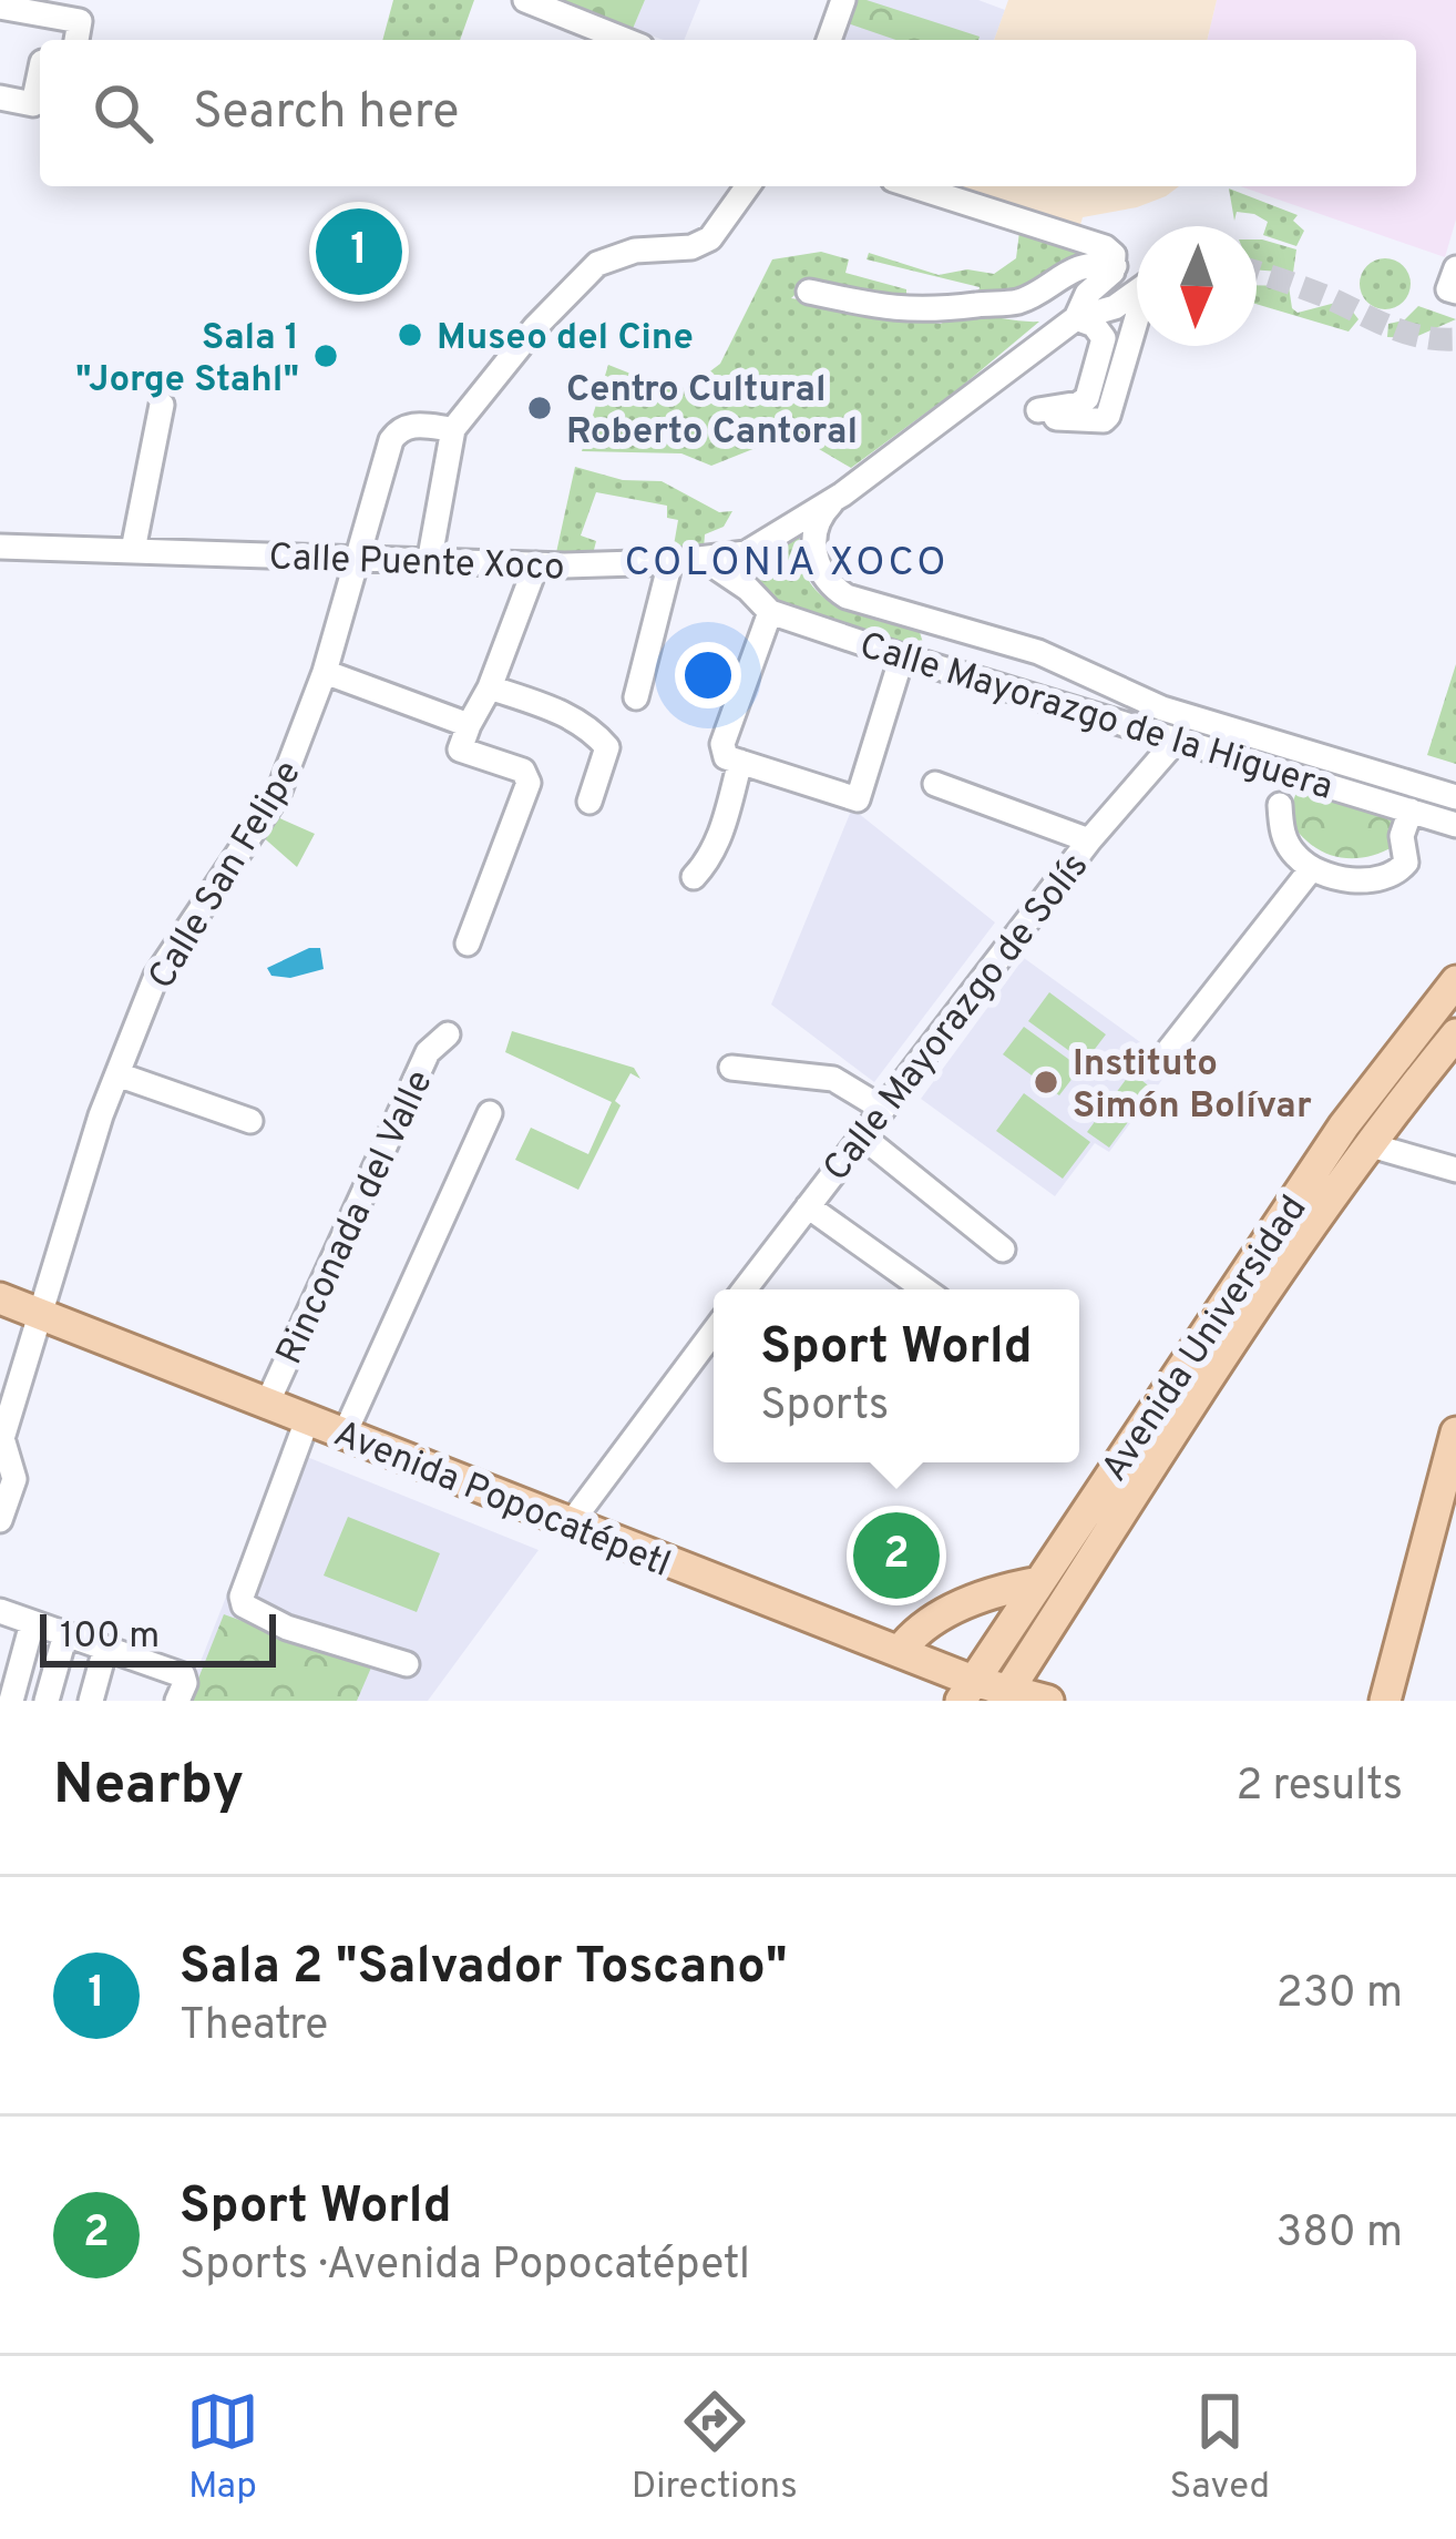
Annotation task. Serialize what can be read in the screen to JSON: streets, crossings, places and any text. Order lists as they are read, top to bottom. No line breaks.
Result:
{"streets":{"main road":["Avenida Universidad","Avenida Popocatépetl"],"street":["Calle Puente Xoco","Calle Mayorazgo de la Higuera","Calle San Felipe","Calle Mayorazgo de Solís","Rinconada del Valle"]},"crossings":[["Calle Puente Xoco","Calle Mayorazgo de la Higuera"],["Calle Puente Xoco","Calle San Felipe"],["Calle Mayorazgo de la Higuera","Calle Mayorazgo de Solís"],["Calle San Felipe","Avenida Popocatépetl"],["Rinconada del Valle","Avenida Popocatépetl"],["Avenida Universidad","Avenida Popocatépetl"]],"districts":["COLONIA XOCO"],"places":["Museo del Cine","Sala 1 \"Jorge Stahl\"","Centro Cultural Roberto Cantoral","Instituto Simón Bolívar"],"scale_bar":"100 m","north":"bottom","page":{"search":"Search here","pins":["1","2"],"popup":["Sport World","Sports"],"scale":"100 m","heading":["Nearby","2 results"],"list":[{"mark":"1","name":"Sala 2 \"Salvador Toscano\"","note":"Theatre","value":"230 m"},{"mark":"2","name":"Sport World","note":"Sports · Avenida Popocatépetl","value":"380 m"}],"nav":["Map","Directions","Saved"]}}
